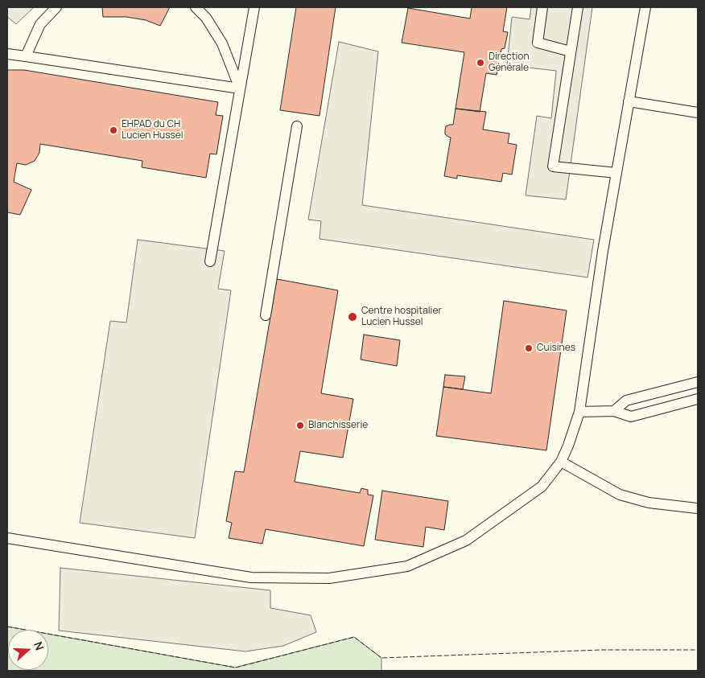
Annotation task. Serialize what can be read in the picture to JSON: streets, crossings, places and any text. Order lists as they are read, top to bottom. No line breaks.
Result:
{"places":["Direction Générale","EHPAD du CH Lucien Hussel","Centre hospitalier Lucien Hussel","Cuisines","Blanchisserie"],"north":"right"}
